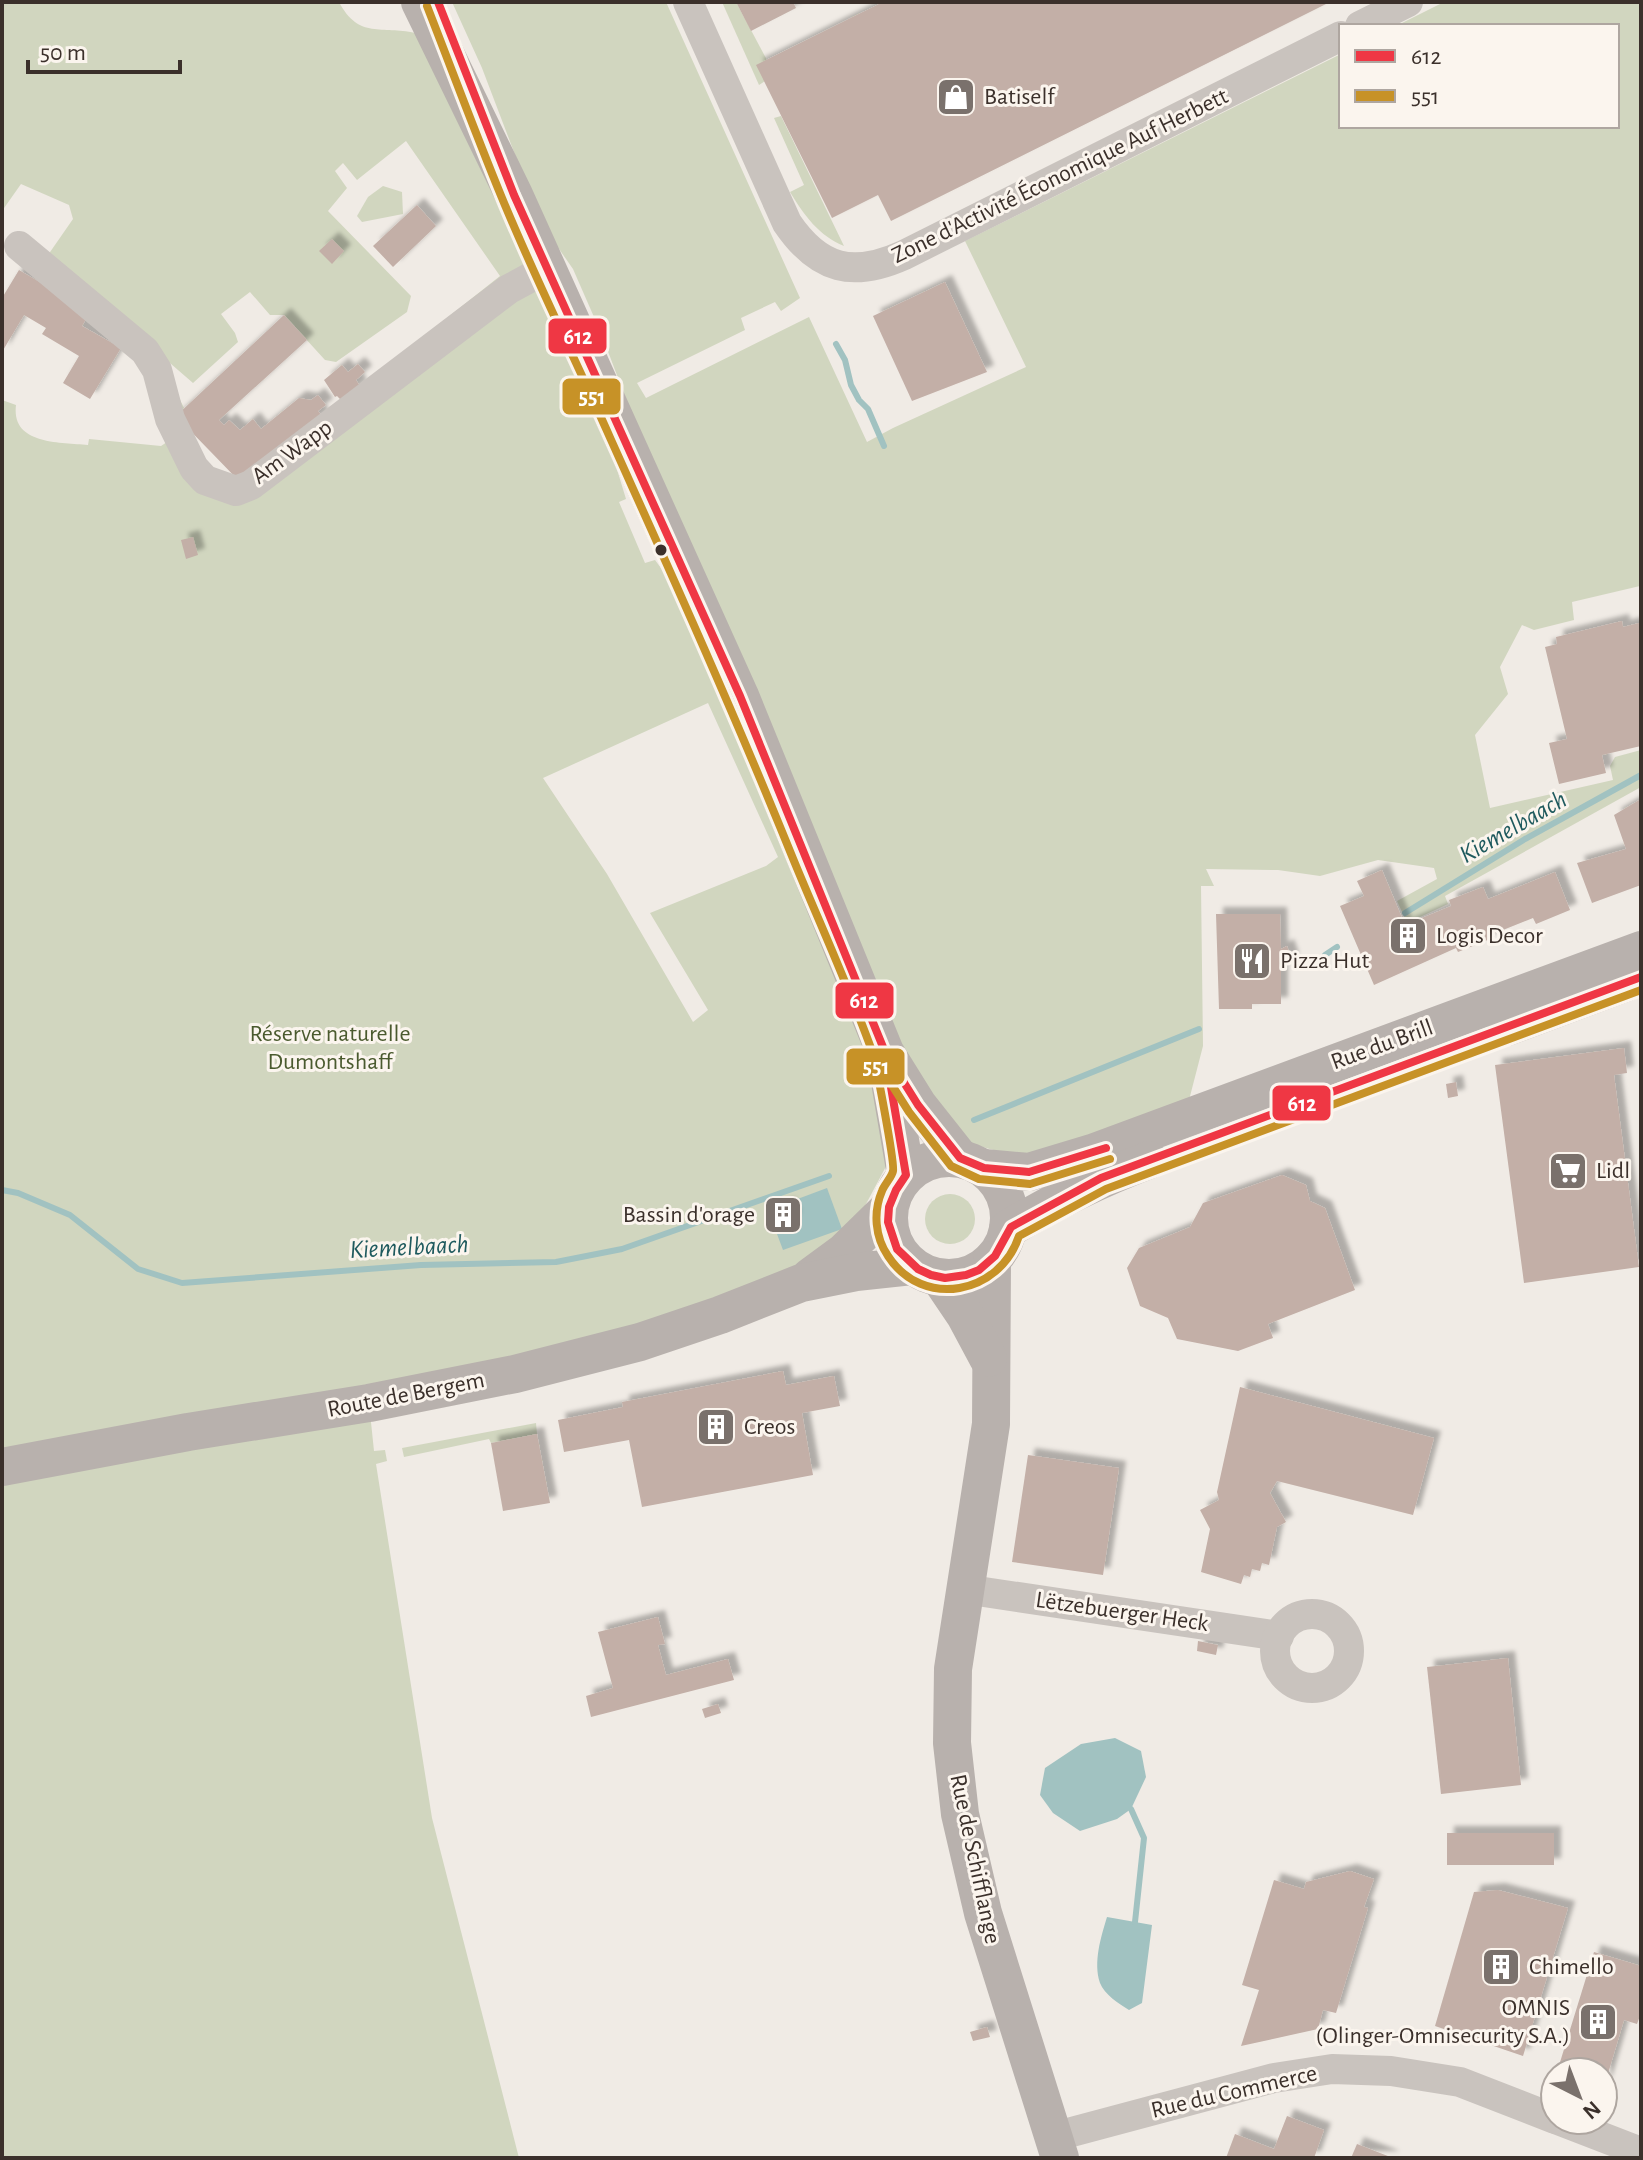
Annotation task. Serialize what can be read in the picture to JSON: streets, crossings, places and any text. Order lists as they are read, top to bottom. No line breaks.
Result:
{"streets":{"main road":["Rue du Brill","Route de Bergem","Rue de Schifflange"],"street":["Zone d'Activité Économique Auf Herbett","Am Wapp","Lëtzebuerger Heck","Rue du Commerce"]},"crossings":[["Rue du Brill","Route de Bergem"],["Rue du Brill","Rue de Schifflange"],["Route de Bergem","Rue de Schifflange"],["Lëtzebuerger Heck","Rue de Schifflange"],["Rue de Schifflange","Rue du Commerce"]],"water":["Kiemelbaach"],"parks":["Réserve naturelle Dumontshaff"],"places":{"shop":["Batiself"],"building":["Logis Decor","Bassin d'orage","Creos","Chimello","OMNIS (Olinger-Omnisecurity S.A.)"],"restaurant":["Pizza Hut"],"supermarket":["Lidl"]},"lines":["transit line 612","transit line 551"],"legend":["612","551"],"scale_bar":"50 m","north":"bottom right"}
